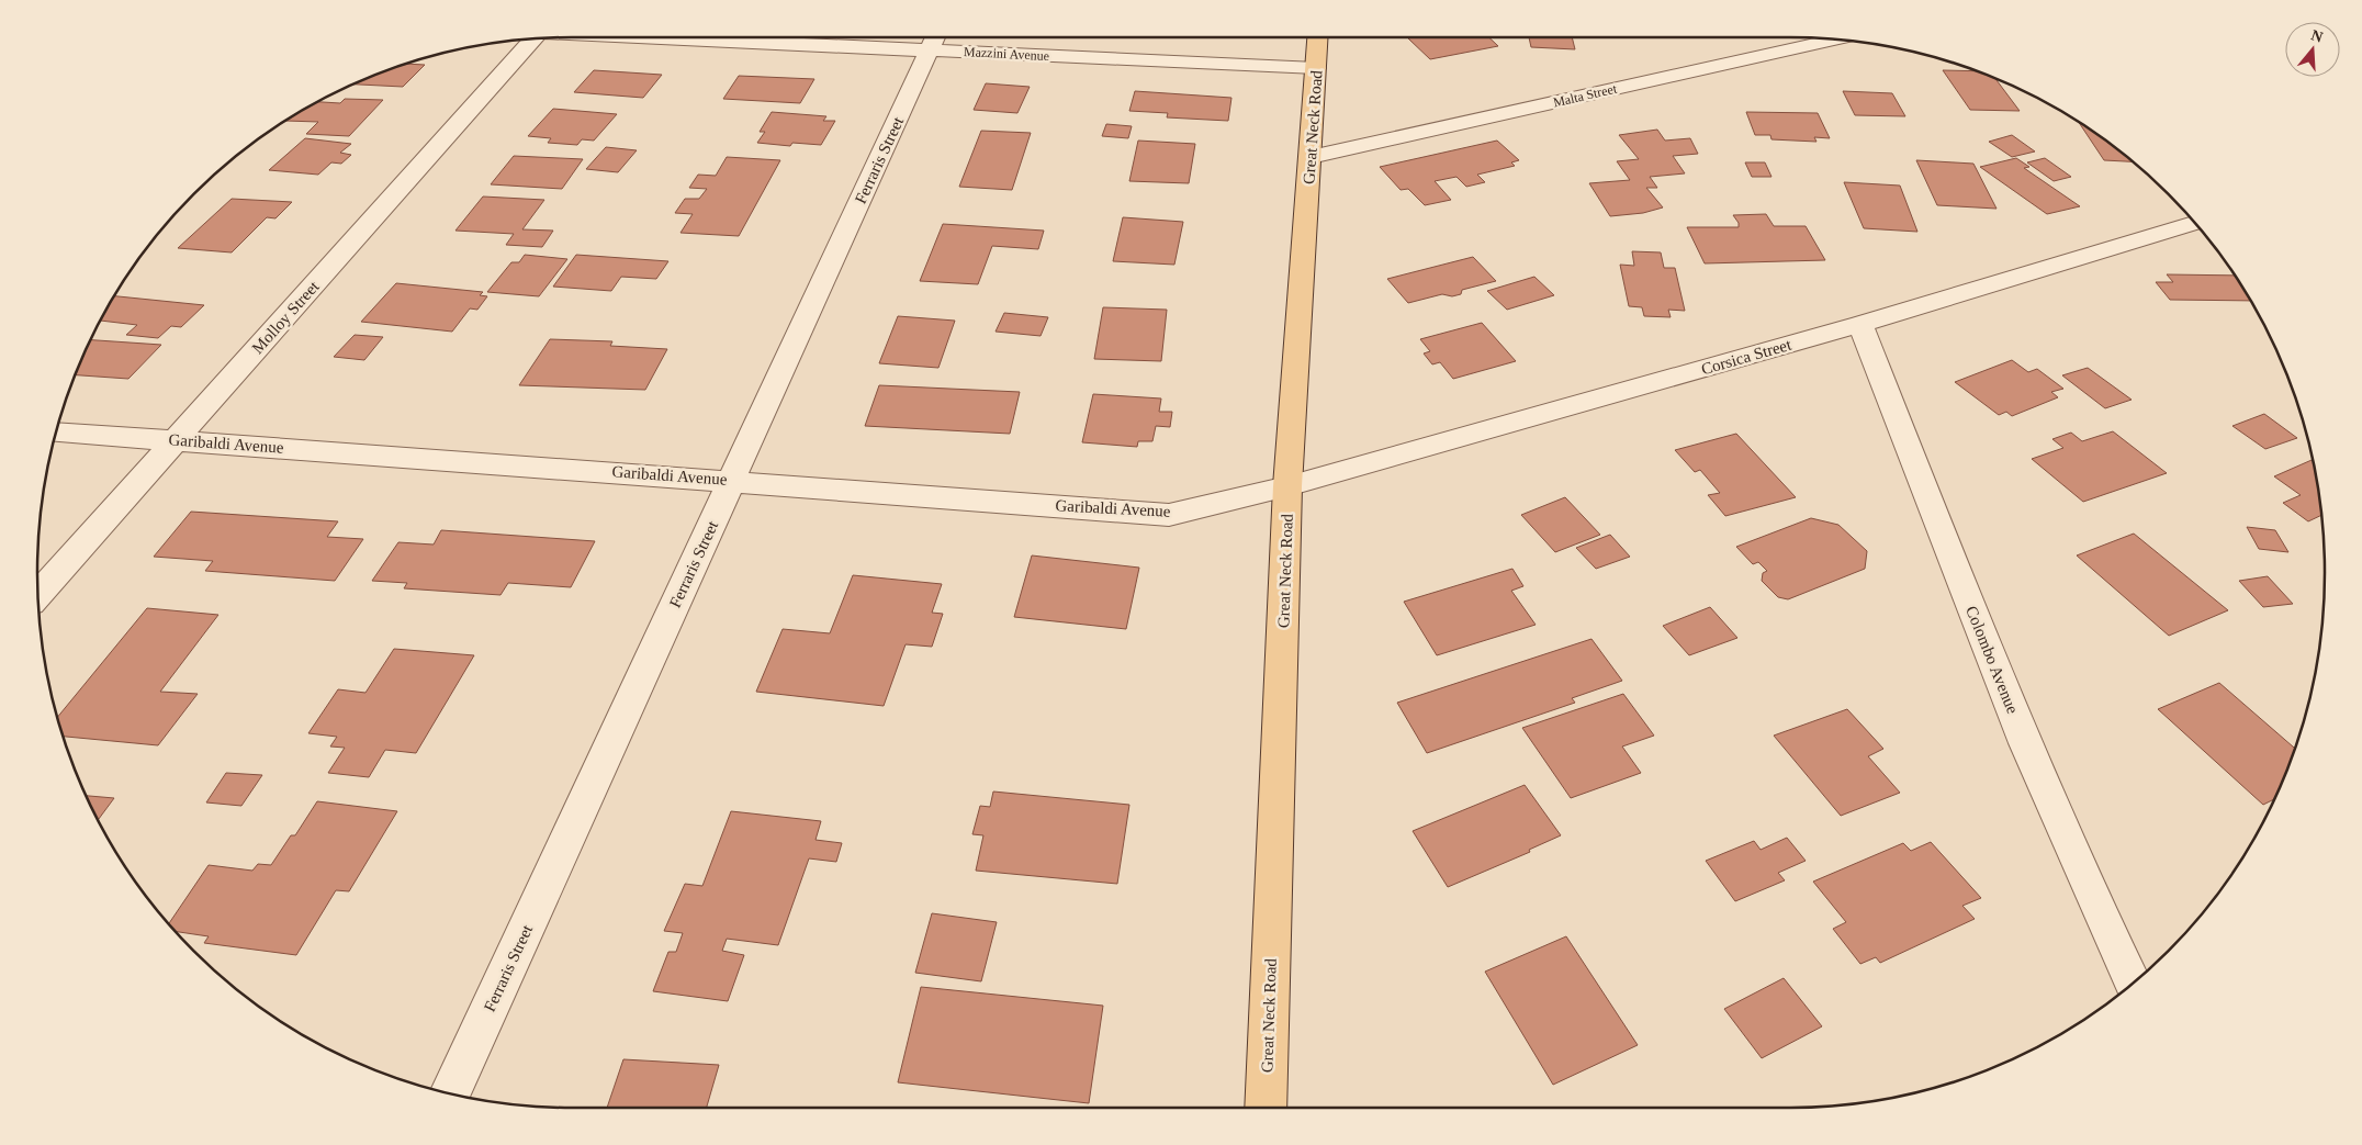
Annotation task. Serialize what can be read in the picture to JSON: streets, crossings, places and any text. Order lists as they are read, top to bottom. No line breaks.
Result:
{"streets":{"main road":["Great Neck Road"],"street":["Mazzini Avenue","Malta Street","Ferraris Street","Molloy Street","Corsica Street","Garibaldi Avenue","Colombo Avenue"]},"crossings":[["Mazzini Avenue","Great Neck Road"],["Mazzini Avenue","Ferraris Street"],["Malta Street","Great Neck Road"],["Great Neck Road","Corsica Street"],["Great Neck Road","Garibaldi Avenue"],["Ferraris Street","Garibaldi Avenue"],["Molloy Street","Garibaldi Avenue"],["Corsica Street","Garibaldi Avenue"],["Corsica Street","Colombo Avenue"]],"north":"top"}
